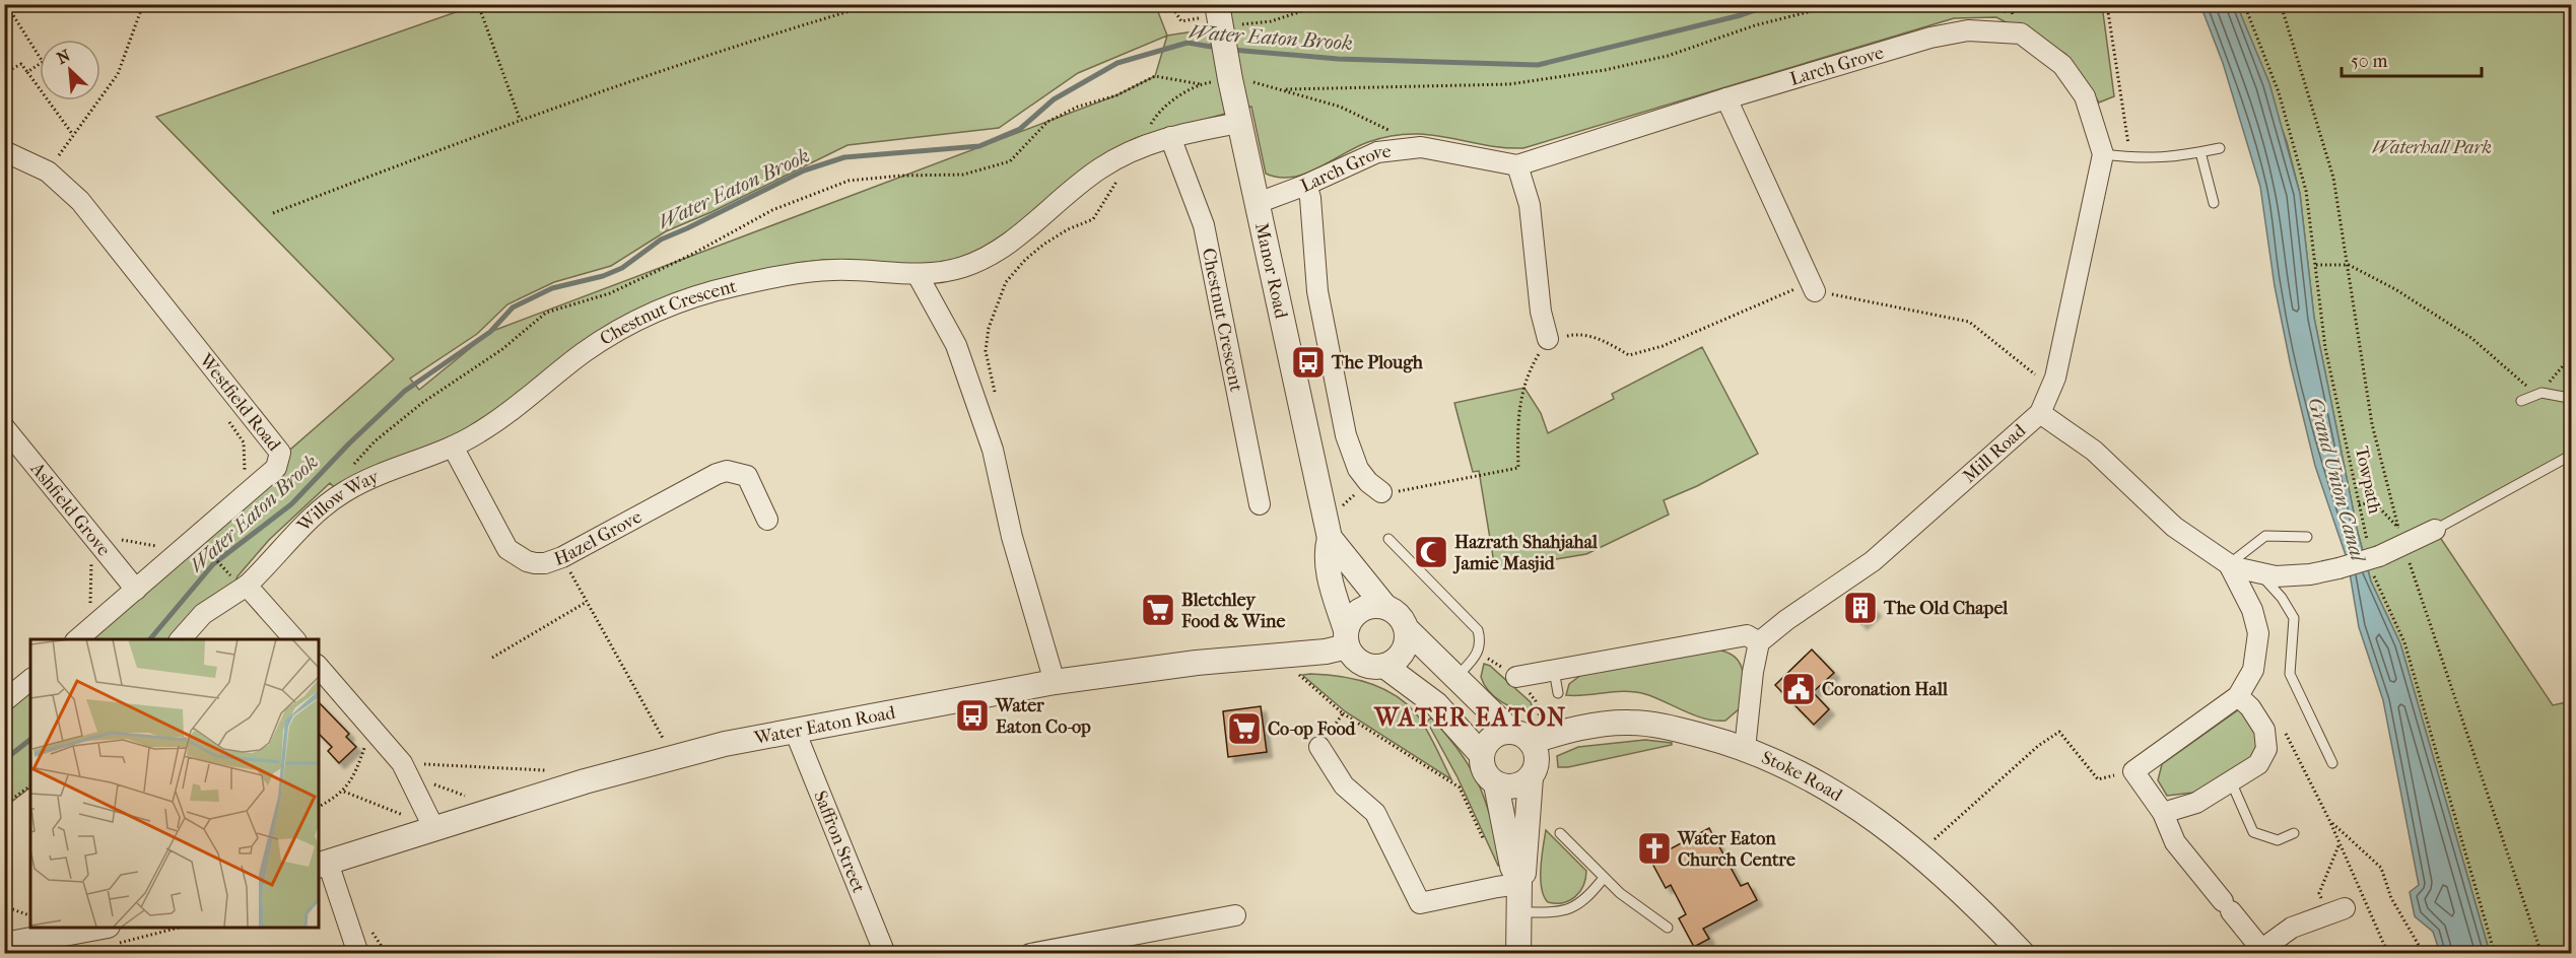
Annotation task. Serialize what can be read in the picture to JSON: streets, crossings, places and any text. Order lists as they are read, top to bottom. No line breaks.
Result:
{"streets":{"street":["Larch Grove","Manor Road","Chestnut Crescent","Westfield Road","Mill Road","Willow Way","Ashfield Grove","Hazel Grove","Water Eaton Road","Stoke Road","Saffron Street"],"path":["Towpath"]},"crossings":[["Larch Grove","Manor Road"],["Larch Grove","Mill Road"],["Manor Road","Chestnut Crescent"],["Manor Road","Water Eaton Road"],["Chestnut Crescent","Willow Way"],["Chestnut Crescent","Hazel Grove"],["Westfield Road","Ashfield Grove"],["Willow Way","Hazel Grove"],["Water Eaton Road","Saffron Street"]],"districts":["WATER EATON"],"water":["Water Eaton Brook","Grand Union Canal"],"parks":["Waterhall Park"],"places":{"bus stop":["The Plough","Water Eaton Co-op"],"mosque":["Hazrath Shahjahal Jamie Masjid"],"building":["The Old Chapel"],"supermarket":["Bletchley Food & Wine","Co-op Food"],"public building":["Coronation Hall"],"church":["Water Eaton Church Centre"]},"scale_bar":"50 m","north":"top left"}
